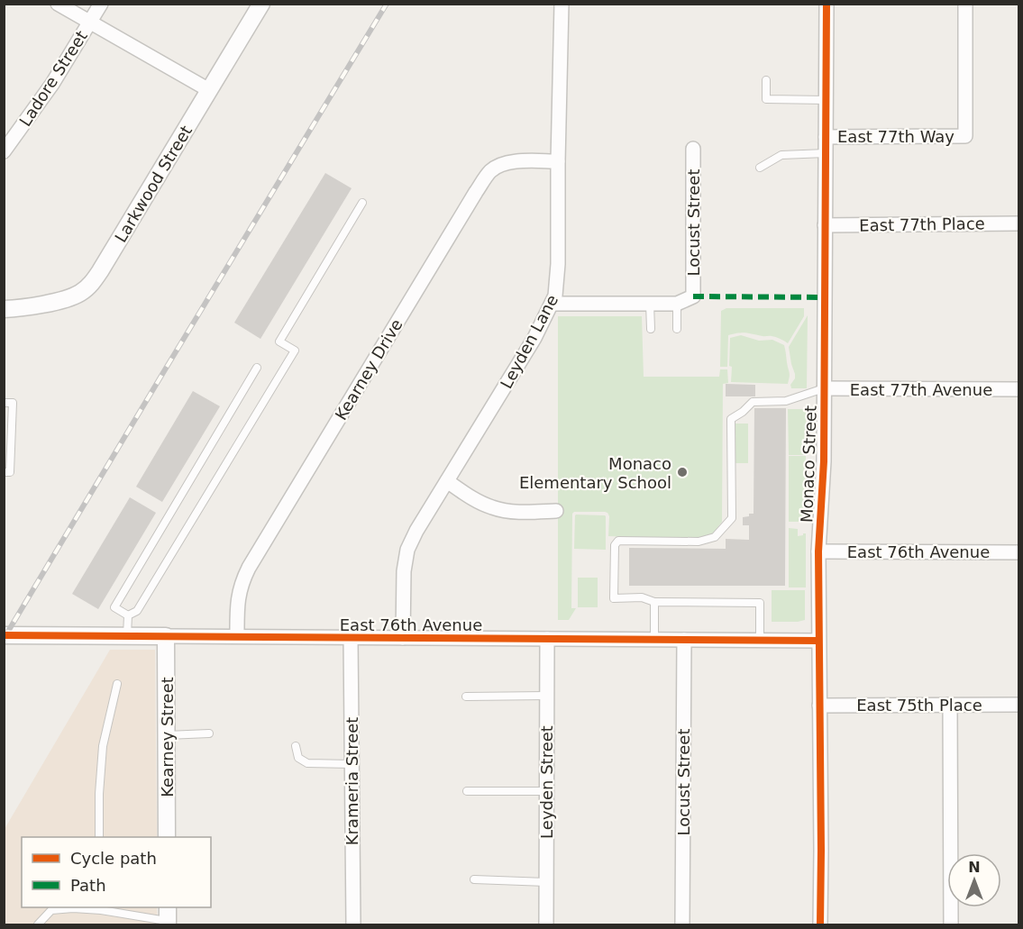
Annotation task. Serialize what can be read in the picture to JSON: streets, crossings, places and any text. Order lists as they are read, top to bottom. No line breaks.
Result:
{"streets":{"street":["Ladore Street","East 77th Way","Larkwood Street","Locust Street","East 77th Place","Leyden Lane","Kearney Drive","East 77th Avenue","Monaco Street","East 76th Avenue","East 75th Place","Kearney Street","Krameria Street","Leyden Street"]},"crossings":[["East 77th Way","Monaco Street"],["Locust Street","East 76th Avenue"],["East 77th Place","Monaco Street"],["Leyden Lane","Kearney Drive"],["Leyden Lane","East 76th Avenue"],["Kearney Drive","East 76th Avenue"],["East 77th Avenue","Monaco Street"],["Monaco Street","East 76th Avenue"],["Monaco Street","East 75th Place"],["East 76th Avenue","Kearney Street"],["East 76th Avenue","Krameria Street"],["East 76th Avenue","Leyden Street"]],"places":["Monaco Elementary School"],"legend":["Cycle path","Path"],"north":"top"}
